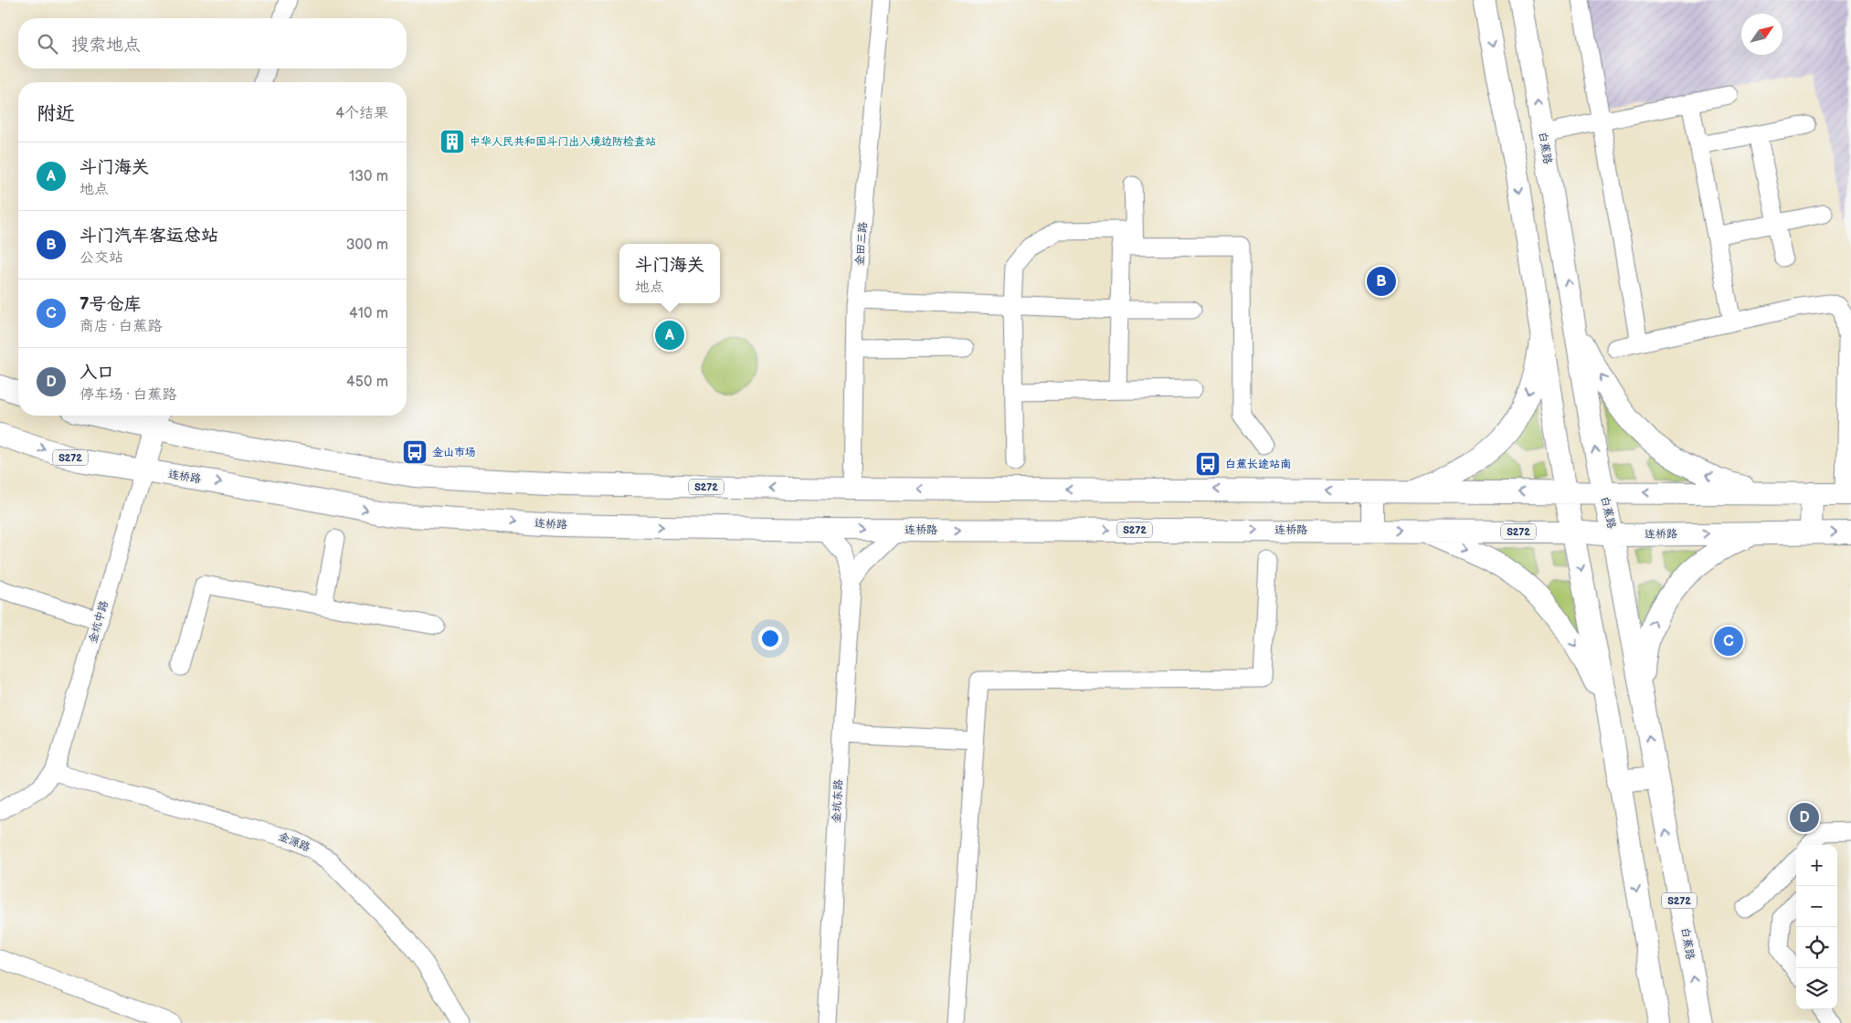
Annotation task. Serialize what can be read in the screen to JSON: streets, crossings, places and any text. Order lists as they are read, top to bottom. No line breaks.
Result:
{"streets":{"main road":["白蕉路","S272","连桥路"],"street":["金田三路","金坑中路","金坑东路","金源路"]},"crossings":[["白蕉路","S272"],["白蕉路","连桥路"],["金田三路","S272"],["连桥路","金坑中路"],["连桥路","金坑东路"],["金坑中路","金源路"]],"places":{"building":["中华人民共和国斗门出入境边防检查站"],"bus stop":["金山市场","白蕉长途站南"]},"north":"top right","page":{"search":"搜索地点","heading":["附近","4个结果"],"list":[{"mark":"A","name":"斗门海关","note":"地点","value":"130 m"},{"mark":"B","name":"斗门汽车客运总站","note":"公交站","value":"300 m"},{"mark":"C","name":"7号仓库","note":"商店 · 白蕉路","value":"410 m"},{"mark":"D","name":"入口","note":"停车场 · 白蕉路","value":"450 m"}],"popup":["斗门海关","地点"],"pins":["B","A","C","D"],"map_buttons":["+","−"]}}
